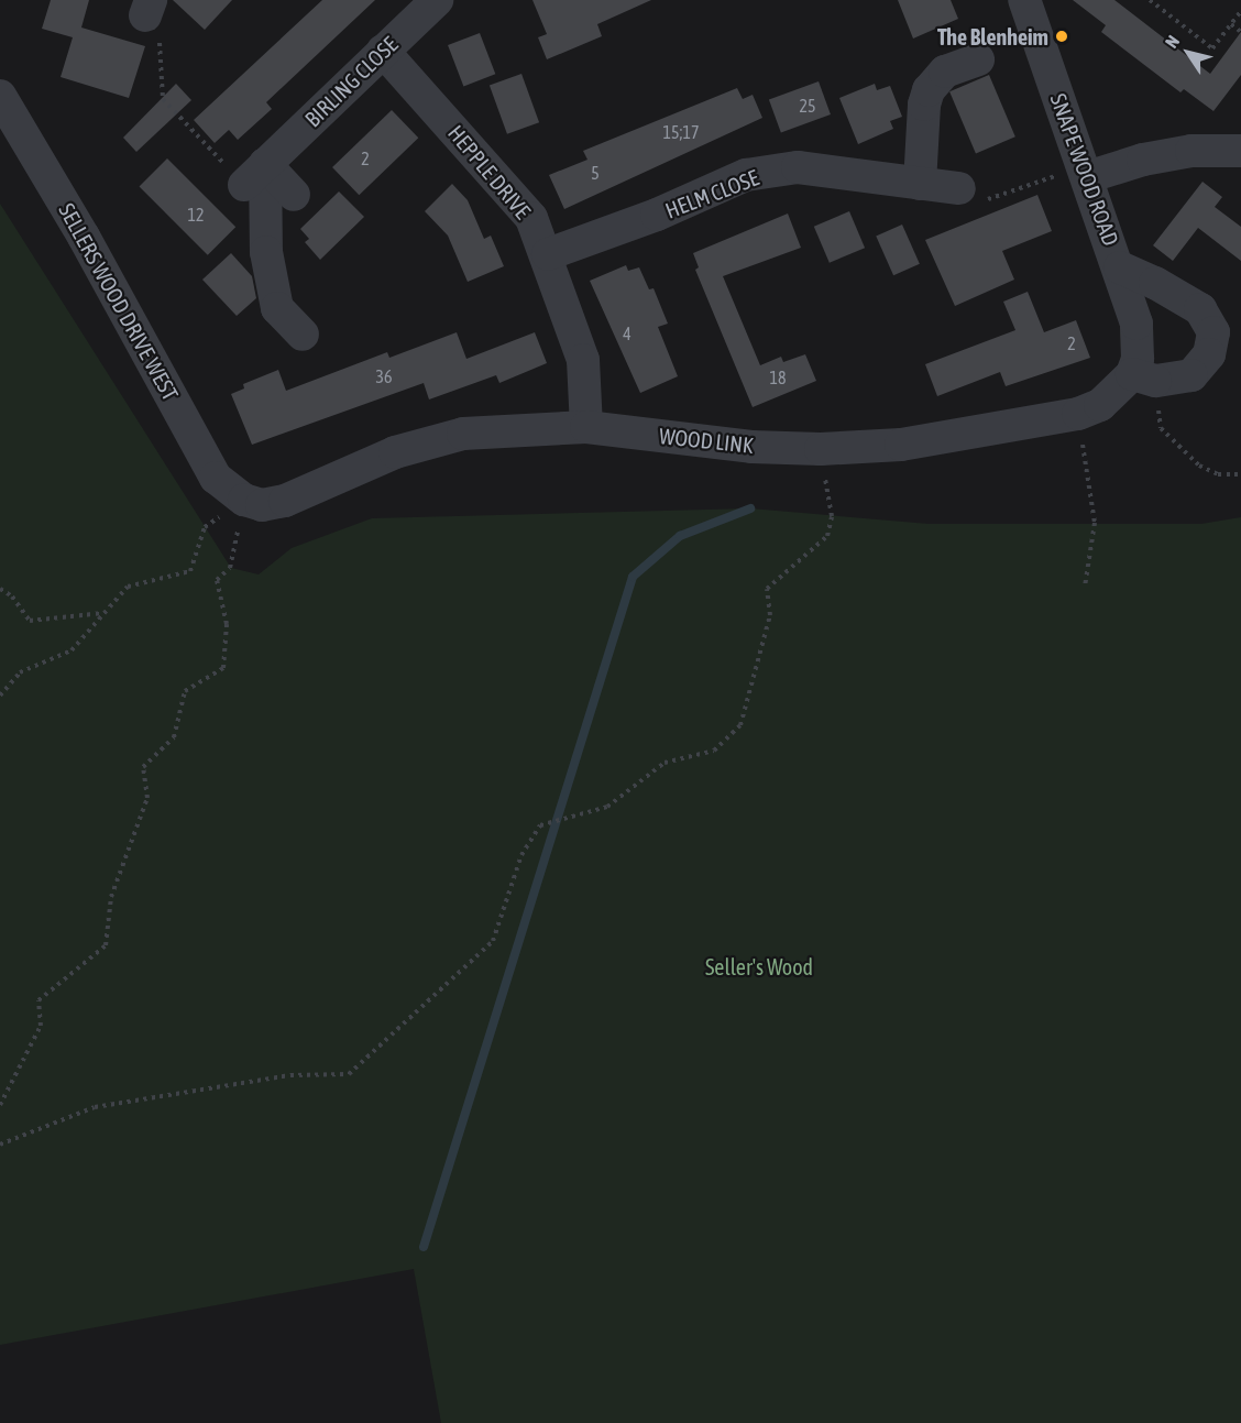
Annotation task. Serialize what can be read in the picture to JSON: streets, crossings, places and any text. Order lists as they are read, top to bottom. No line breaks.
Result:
{"streets":{"street":["BIRLING CLOSE","SNAPE WOOD ROAD","HEPPLE DRIVE","HELM CLOSE","SELLERS WOOD DRIVE WEST","WOOD LINK"]},"crossings":[["BIRLING CLOSE","HEPPLE DRIVE"],["SNAPE WOOD ROAD","WOOD LINK"],["HEPPLE DRIVE","HELM CLOSE"],["HEPPLE DRIVE","WOOD LINK"],["SELLERS WOOD DRIVE WEST","WOOD LINK"]],"parks":["Seller's Wood"],"places":["The Blenheim"],"house_numbers":["25","15;17","2","5","12","4","2","36","18"],"north":"top left"}
